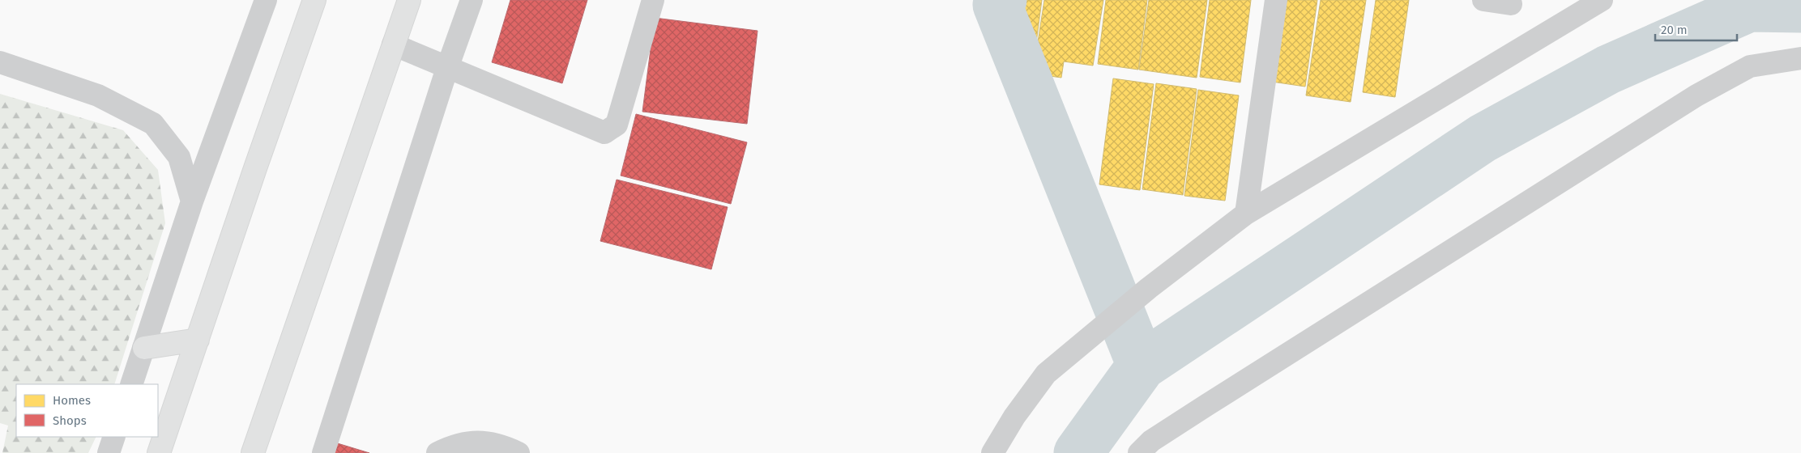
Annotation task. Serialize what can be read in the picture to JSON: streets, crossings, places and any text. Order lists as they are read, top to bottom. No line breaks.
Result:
{"legend":["Homes","Shops"],"scale_bar":"20 m"}
